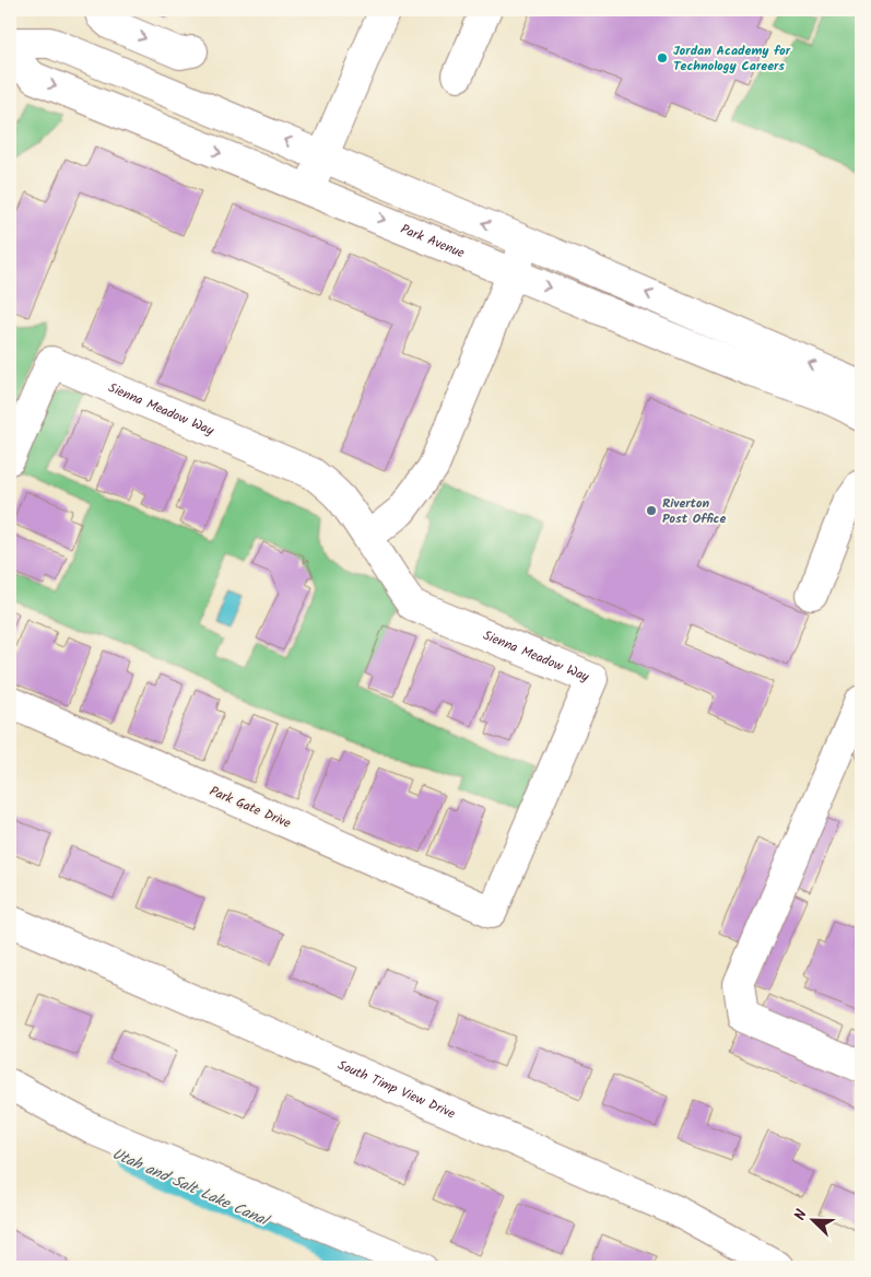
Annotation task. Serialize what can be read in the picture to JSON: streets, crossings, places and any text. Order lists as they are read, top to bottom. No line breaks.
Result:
{"streets":{"street":["Park Avenue","Sienna Meadow Way","Park Gate Drive","South Timp View Drive"]},"crossings":[["Sienna Meadow Way","Park Gate Drive"]],"water":["Utah and Salt Lake Canal"],"places":["Jordan Academy for Technology Careers","Riverton Post Office"],"north":"top left"}
